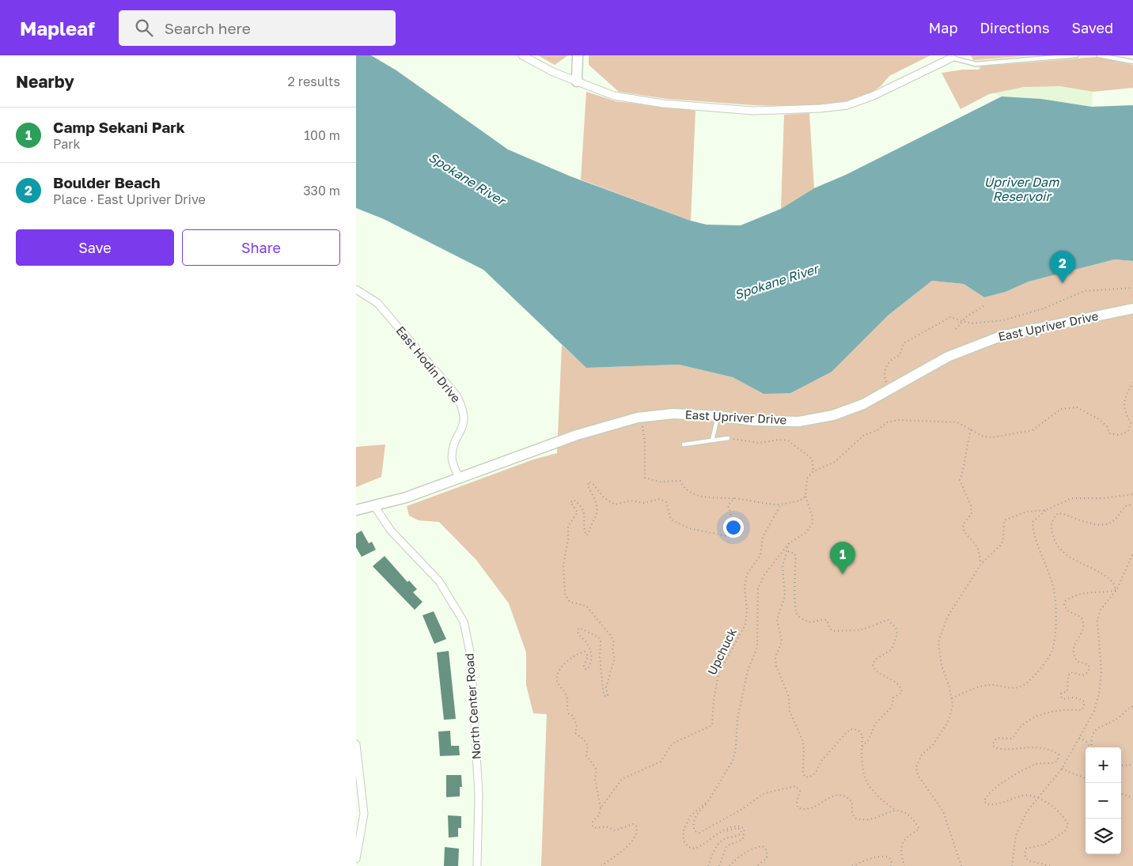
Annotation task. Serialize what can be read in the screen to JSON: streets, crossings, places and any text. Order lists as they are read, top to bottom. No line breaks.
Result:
{"streets":{"main road":["East Upriver Drive"],"street":["East Hodin Drive","North Center Road"],"path":["Upchuck"]},"crossings":[["East Upriver Drive","East Hodin Drive"],["East Upriver Drive","North Center Road"]],"water":["Spokane River","Upriver Dam Reservoir"],"page":{"header":"Mapleaf","search":"Search here","nav":["Map","Directions","Saved"],"heading":["Nearby","2 results"],"list":[{"mark":"1","name":"Camp Sekani Park","note":"Park","value":"100 m"},{"mark":"2","name":"Boulder Beach","note":"Place · East Upriver Drive","value":"330 m"}],"buttons":["Save","Share"],"pins":["2","1"],"map_buttons":["+","−"]}}
